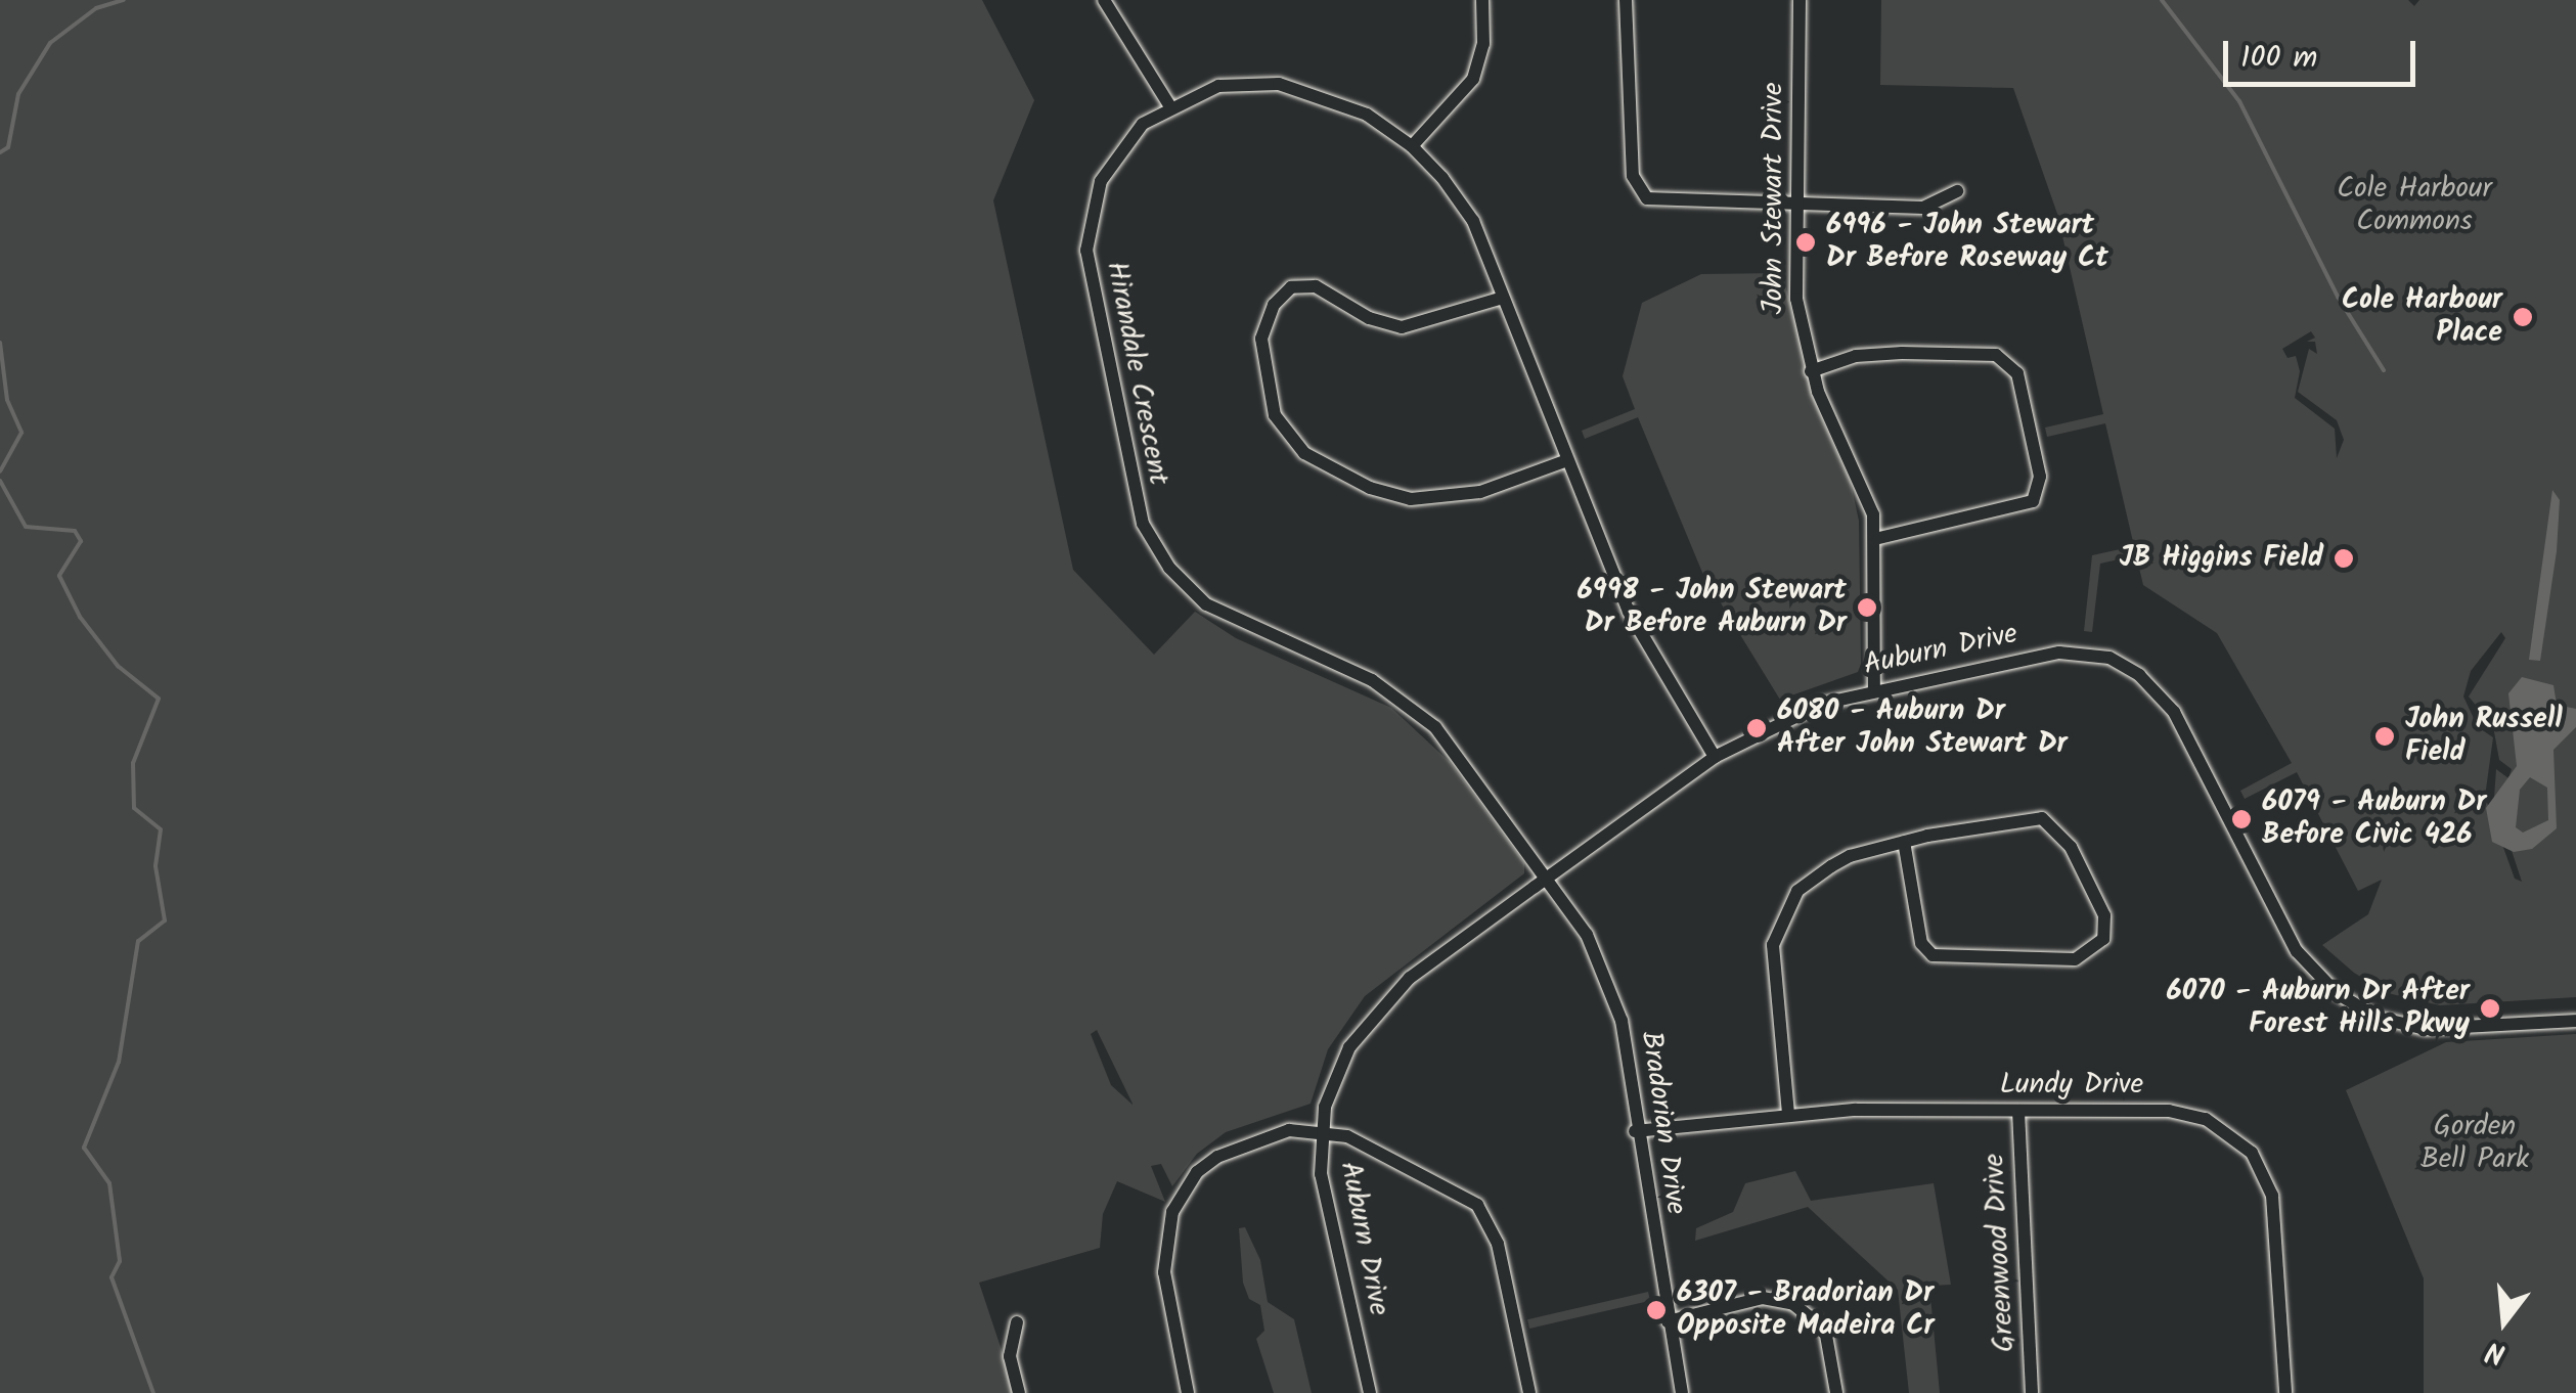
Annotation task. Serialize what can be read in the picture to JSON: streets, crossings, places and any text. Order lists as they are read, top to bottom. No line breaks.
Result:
{"streets":{"street":["John Stewart Drive","Hirandale Crescent","Auburn Drive","Lundy Drive","Bradorian Drive","Greenwood Drive"]},"crossings":[["John Stewart Drive","Auburn Drive"],["Hirandale Crescent","Auburn Drive"],["Hirandale Crescent","Bradorian Drive"],["Auburn Drive","Bradorian Drive"],["Lundy Drive","Bradorian Drive"],["Lundy Drive","Greenwood Drive"]],"parks":["Cole Harbour Commons","Gorden Bell Park"],"places":["6996 - John Stewart Dr Before Roseway Ct","Cole Harbour Place","JB Higgins Field","6998 - John Stewart Dr Before Auburn Dr","6080 - Auburn Dr After John Stewart Dr","John Russell Field","6079 - Auburn Dr Before Civic 426","6070 - Auburn Dr After Forest Hills Pkwy","6307 - Bradorian Dr Opposite Madeira Cr"],"scale_bar":"100 m","north":"bottom"}
